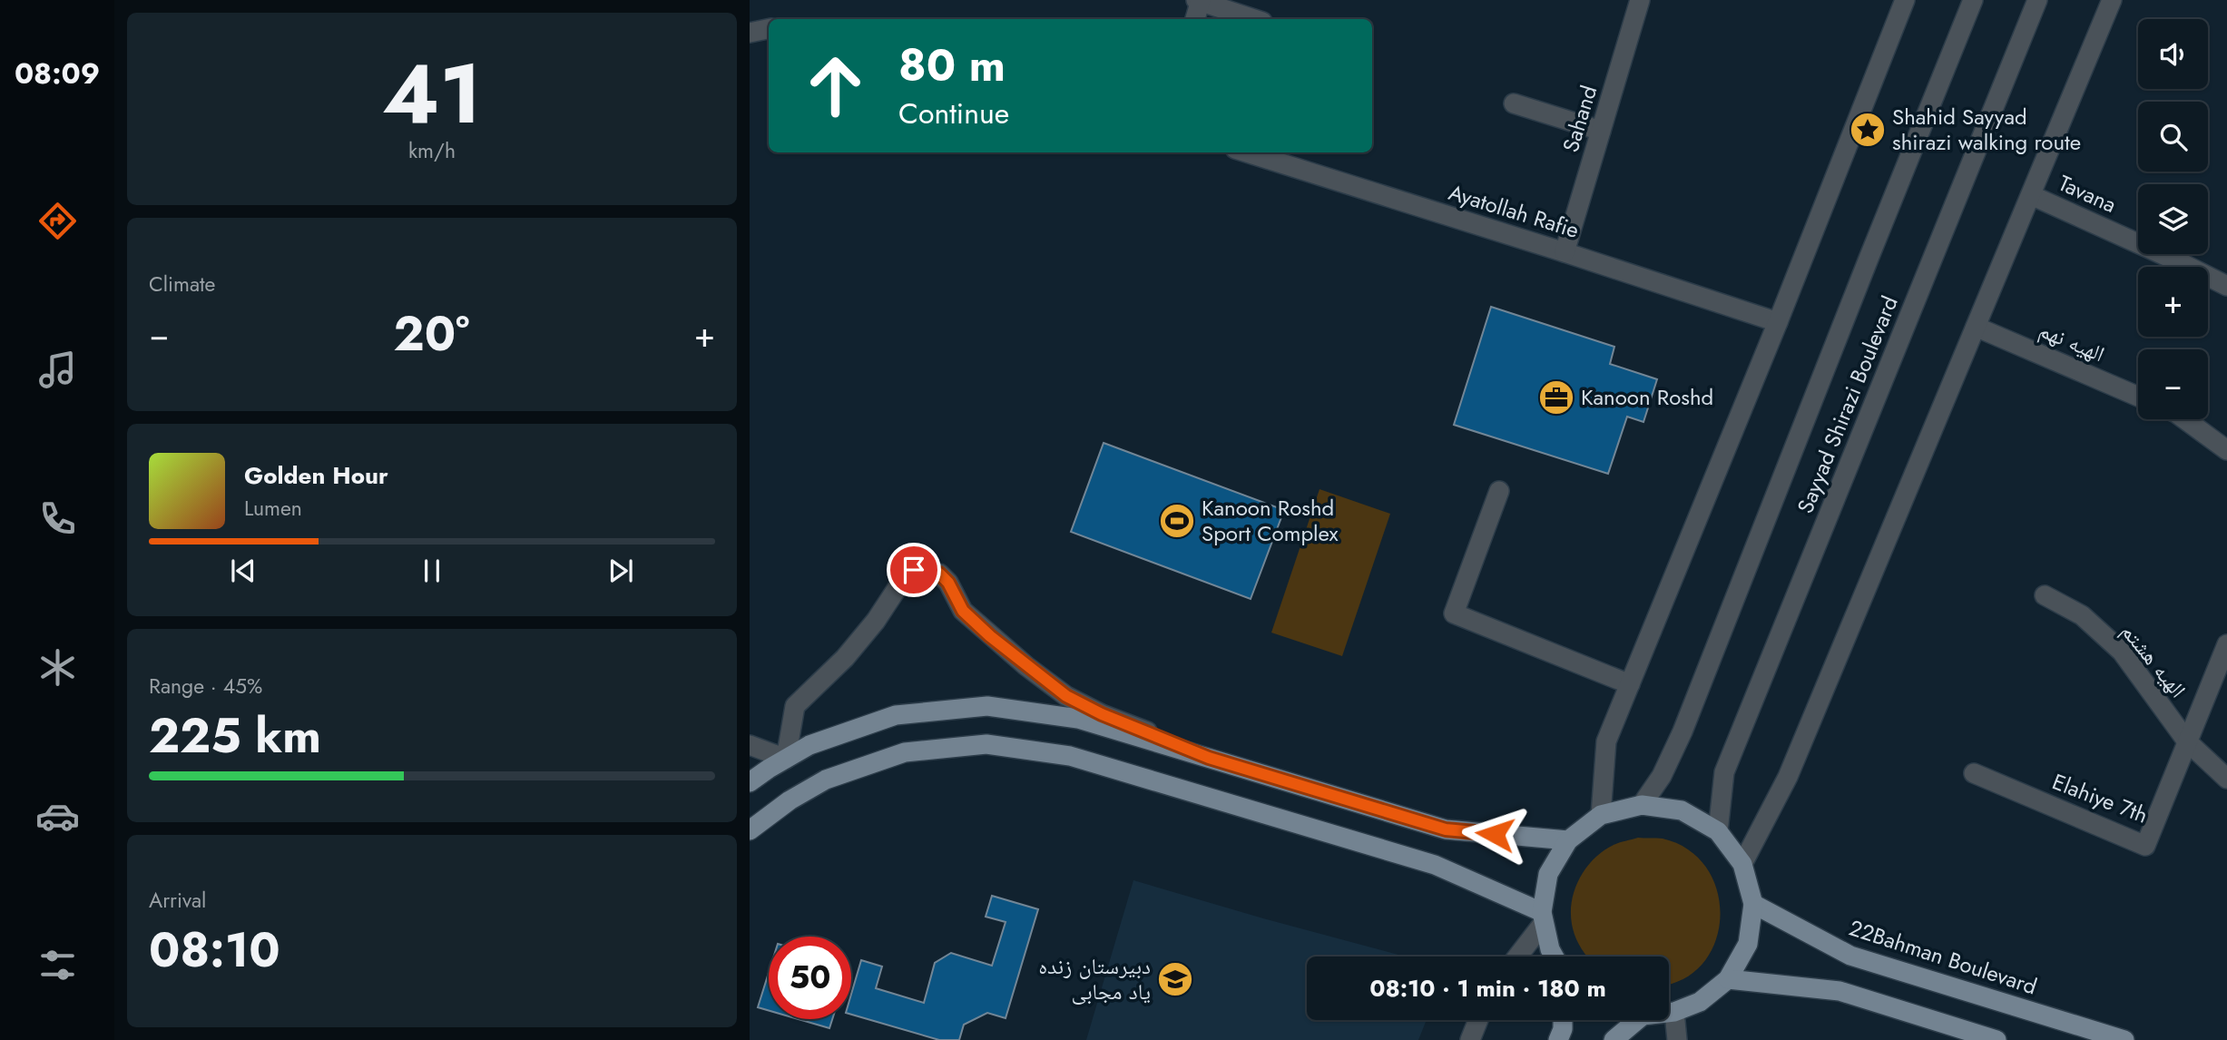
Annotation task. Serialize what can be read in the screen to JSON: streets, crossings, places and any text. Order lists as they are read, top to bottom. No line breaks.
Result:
{"streets":{"main road":["22Bahman Boulevard"],"street":["Sahand","Tavana","Ayatollah Rafie","الهیه نهم","Sayyad Shirazi Boulevard","الهیه هشتم","Elahiye 7th"]},"crossings":[["Sahand","Ayatollah Rafie"],["الهیه هشتم","Elahiye 7th"]],"places":{"place":["Shahid Sayyad shirazi walking route"],"office":["Kanoon Roshd"],"sports":["Kanoon Roshd Sport Complex"],"school or university":["دبیرستان زنده یاد مجابی"]},"page":{"tabs":"08:09","tile":[["41","km/h"],"Climate",["Range · 45%","225 km"],["Arrival","08:10"]],"map_buttons":["+","−"],"turn":["80 m","Continue"],"heat":["−","20°","+"],"song":["Golden Hour","Lumen"],"limit":"50","trip":"08:10 · 1 min · 180 m"}}
